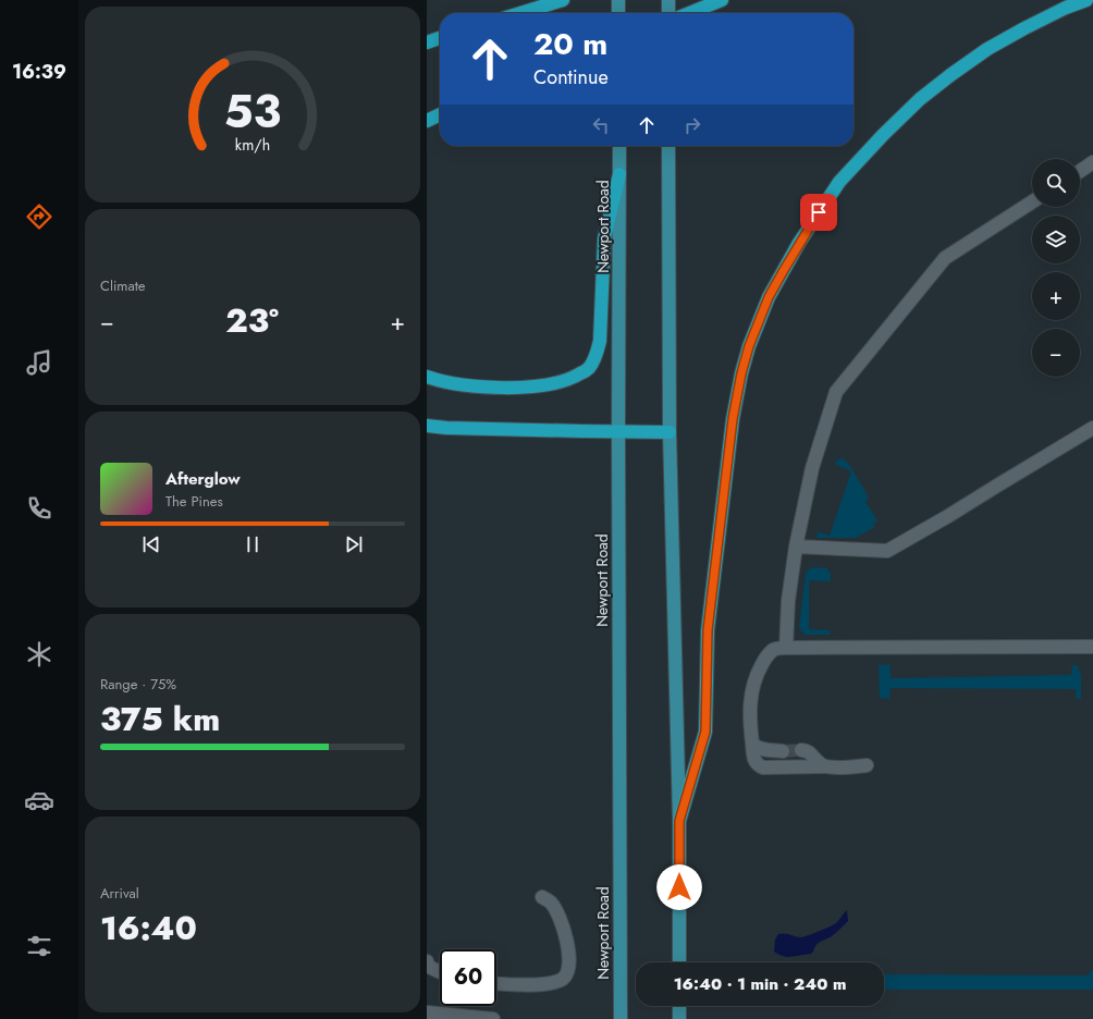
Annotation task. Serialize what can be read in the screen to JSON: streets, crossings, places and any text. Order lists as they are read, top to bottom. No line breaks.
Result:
{"streets":{"main road":["Newport Road"]},"page":{"tabs":"16:39","turn":["20 m","Continue"],"map_buttons":["+","−"],"tile":["Climate",["Range · 75%","375 km"],["Arrival","16:40"]],"heat":["−","23°","+"],"song":["Afterglow","The Pines"],"limit":"60","trip":"16:40 · 1 min · 240 m","gauge":["53","km/h"]}}
